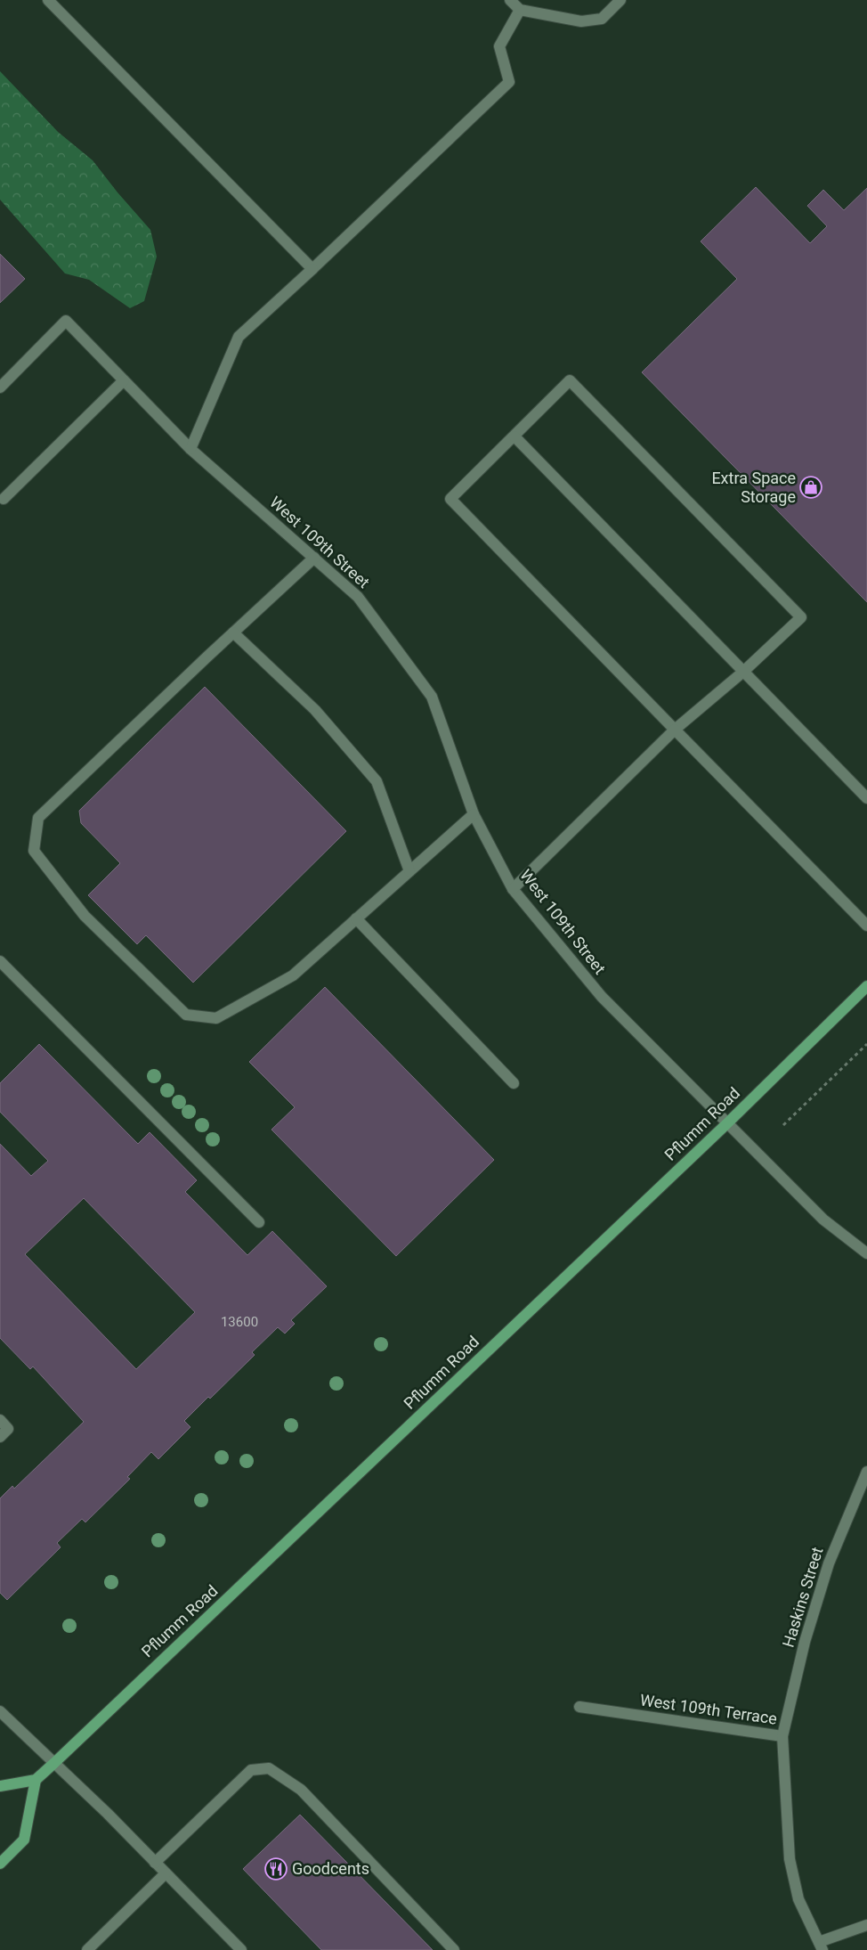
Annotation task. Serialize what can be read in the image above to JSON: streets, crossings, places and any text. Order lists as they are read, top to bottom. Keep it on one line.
{"streets":{"main road":["Pflumm Road"],"street":["West 109th Street","Haskins Street","West 109th Terrace"]},"crossings":[["West 109th Street","Pflumm Road"],["Haskins Street","West 109th Terrace"]],"places":{"shop":["Extra Space Storage"],"restaurant":["Goodcents"]},"house_numbers":["13600"]}
